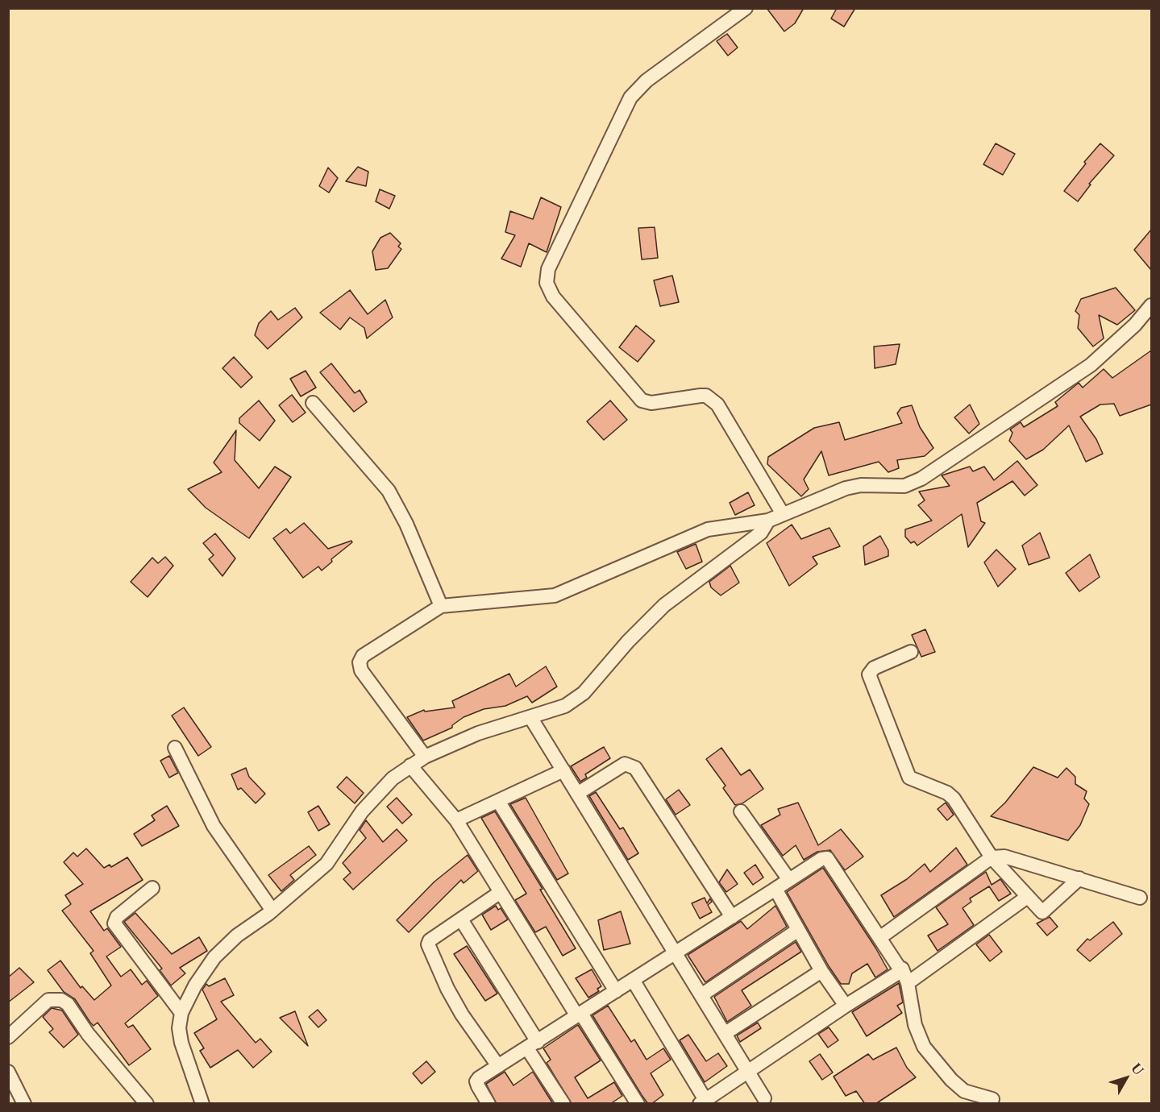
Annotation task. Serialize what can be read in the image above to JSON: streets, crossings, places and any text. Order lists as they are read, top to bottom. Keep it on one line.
{"north":"top right"}
